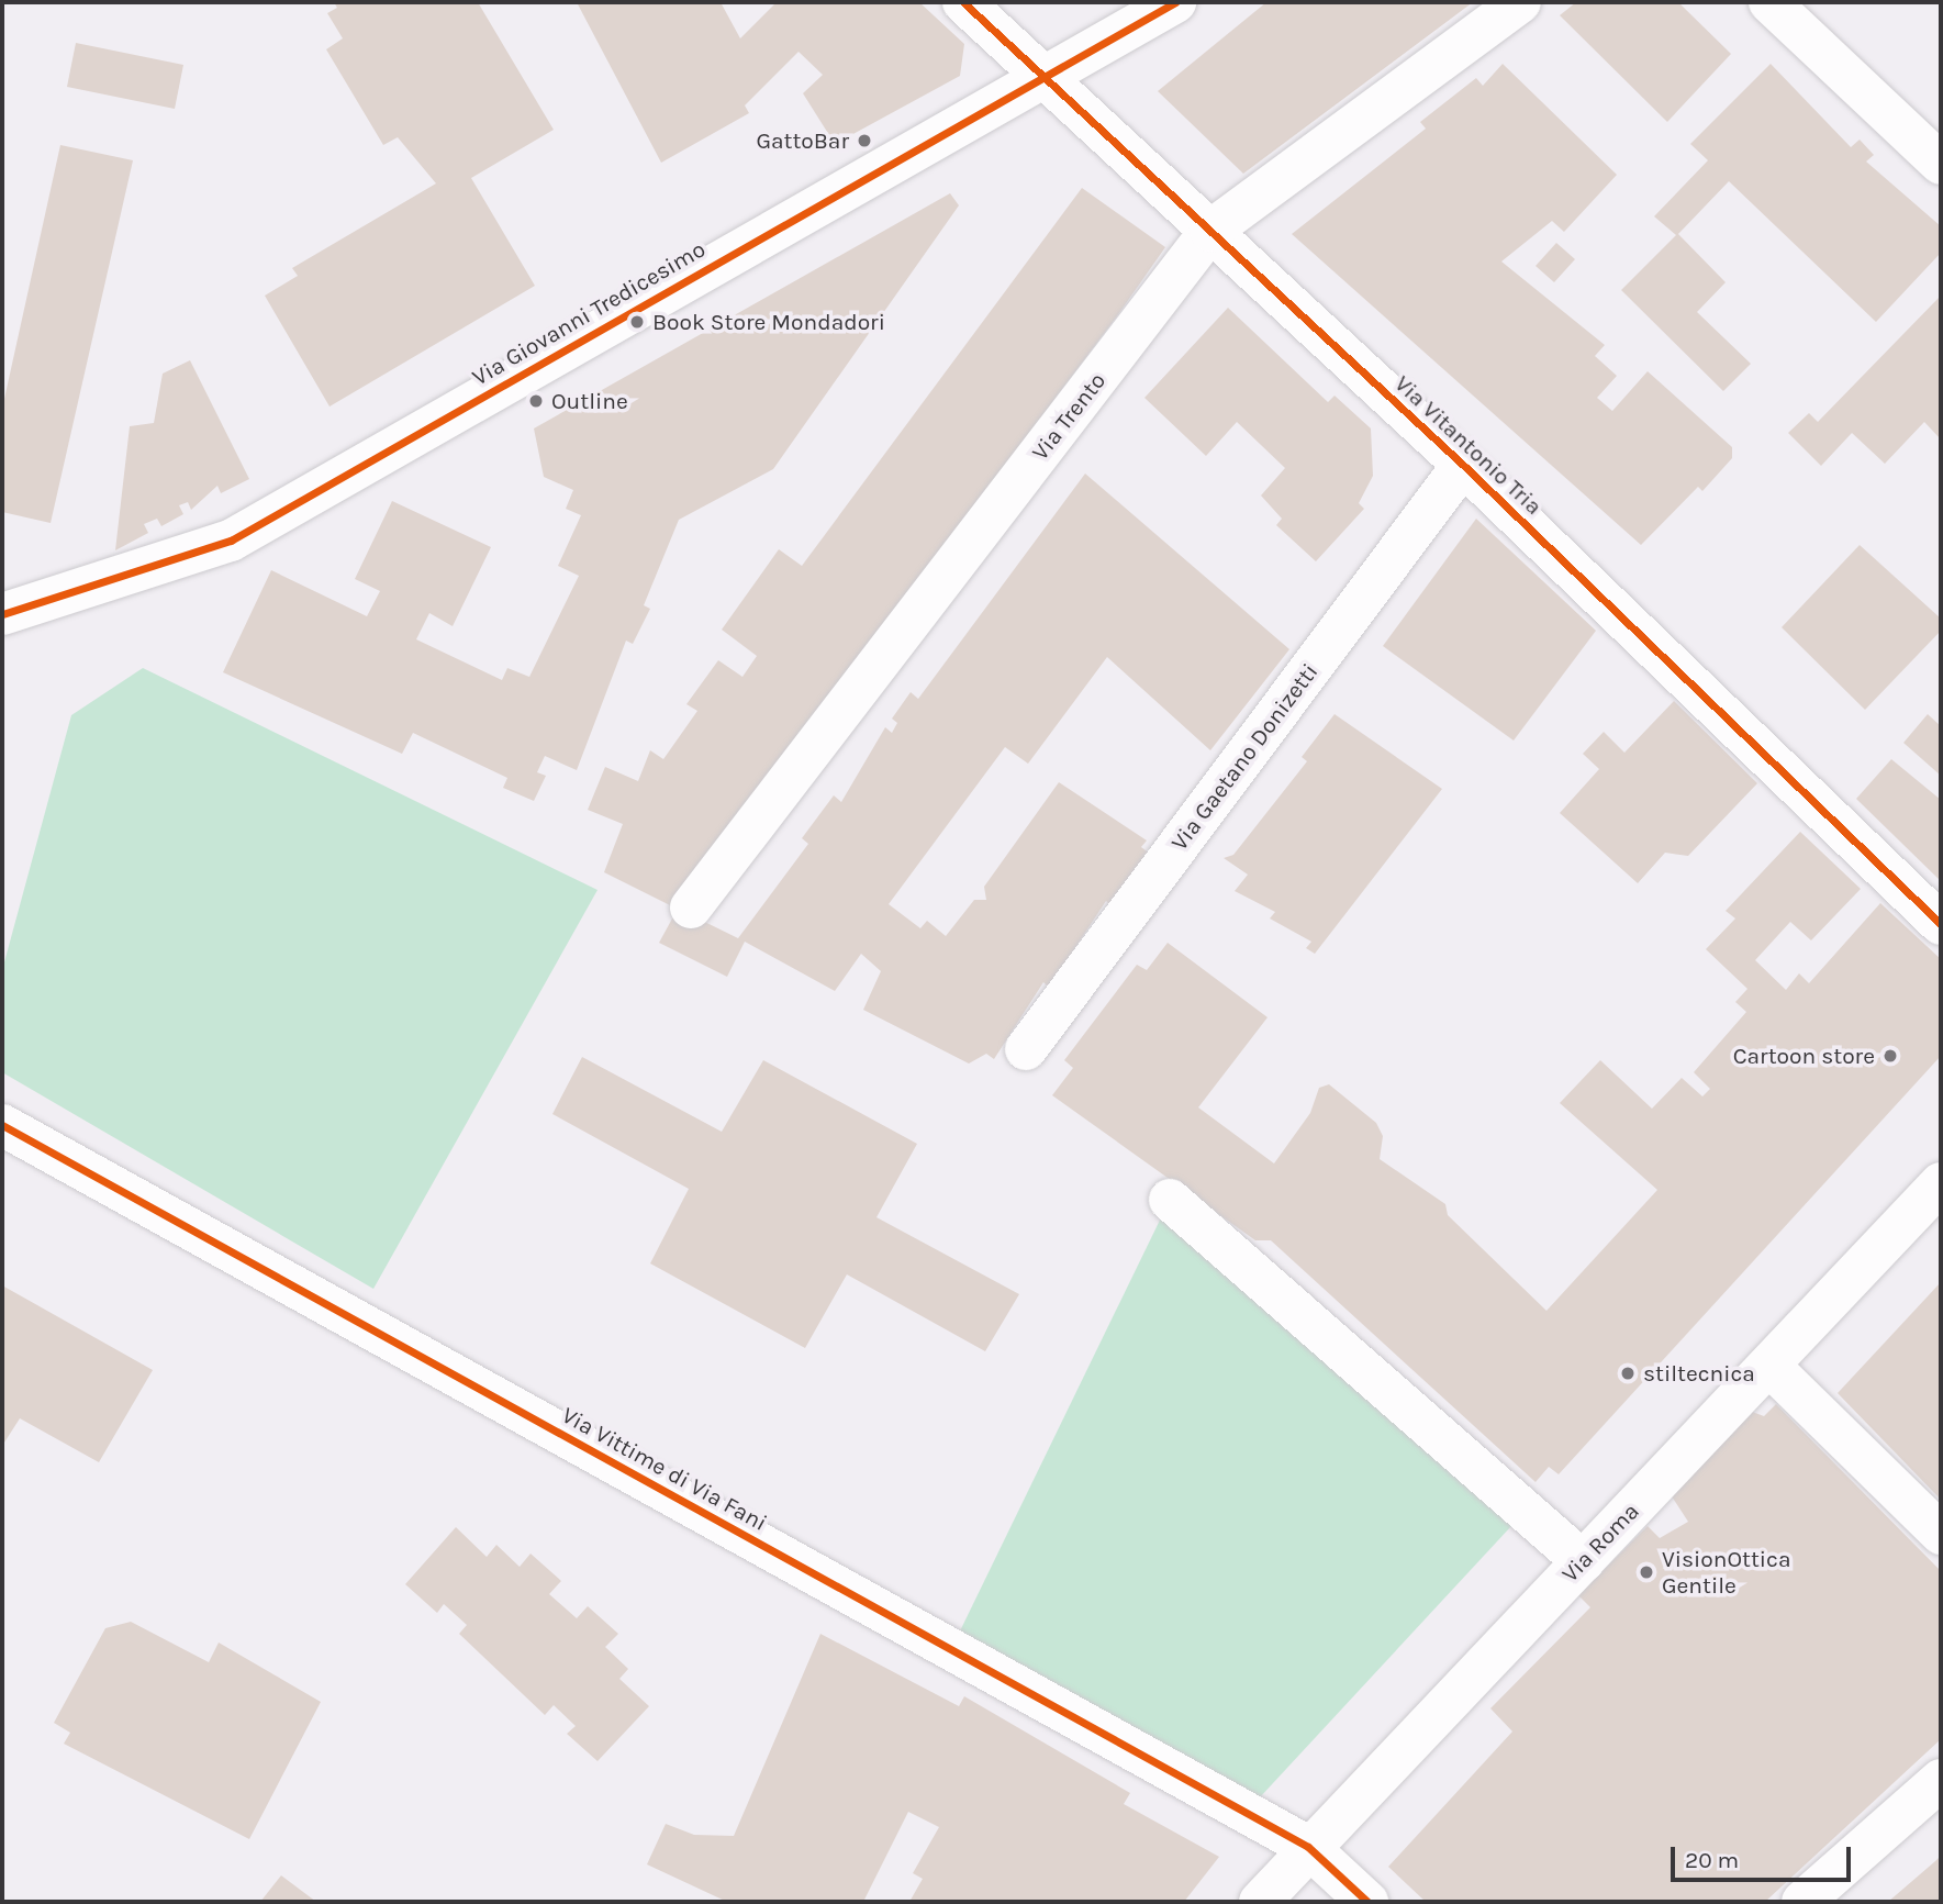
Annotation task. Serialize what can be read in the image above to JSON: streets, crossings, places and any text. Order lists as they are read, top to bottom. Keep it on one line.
{"streets":{"street":["Via Giovanni Tredicesimo","Via Trento","Via Vitantonio Tria","Via Gaetano Donizetti","Via Vittime di Via Fani","Via Roma"]},"crossings":[["Via Giovanni Tredicesimo","Via Vitantonio Tria"],["Via Trento","Via Vitantonio Tria"],["Via Vitantonio Tria","Via Gaetano Donizetti"],["Via Vittime di Via Fani","Via Roma"]],"places":["GattoBar","Book Store Mondadori","Outline","Cartoon store","stiltecnica","VisionOttica Gentile"],"scale_bar":"20 m"}
